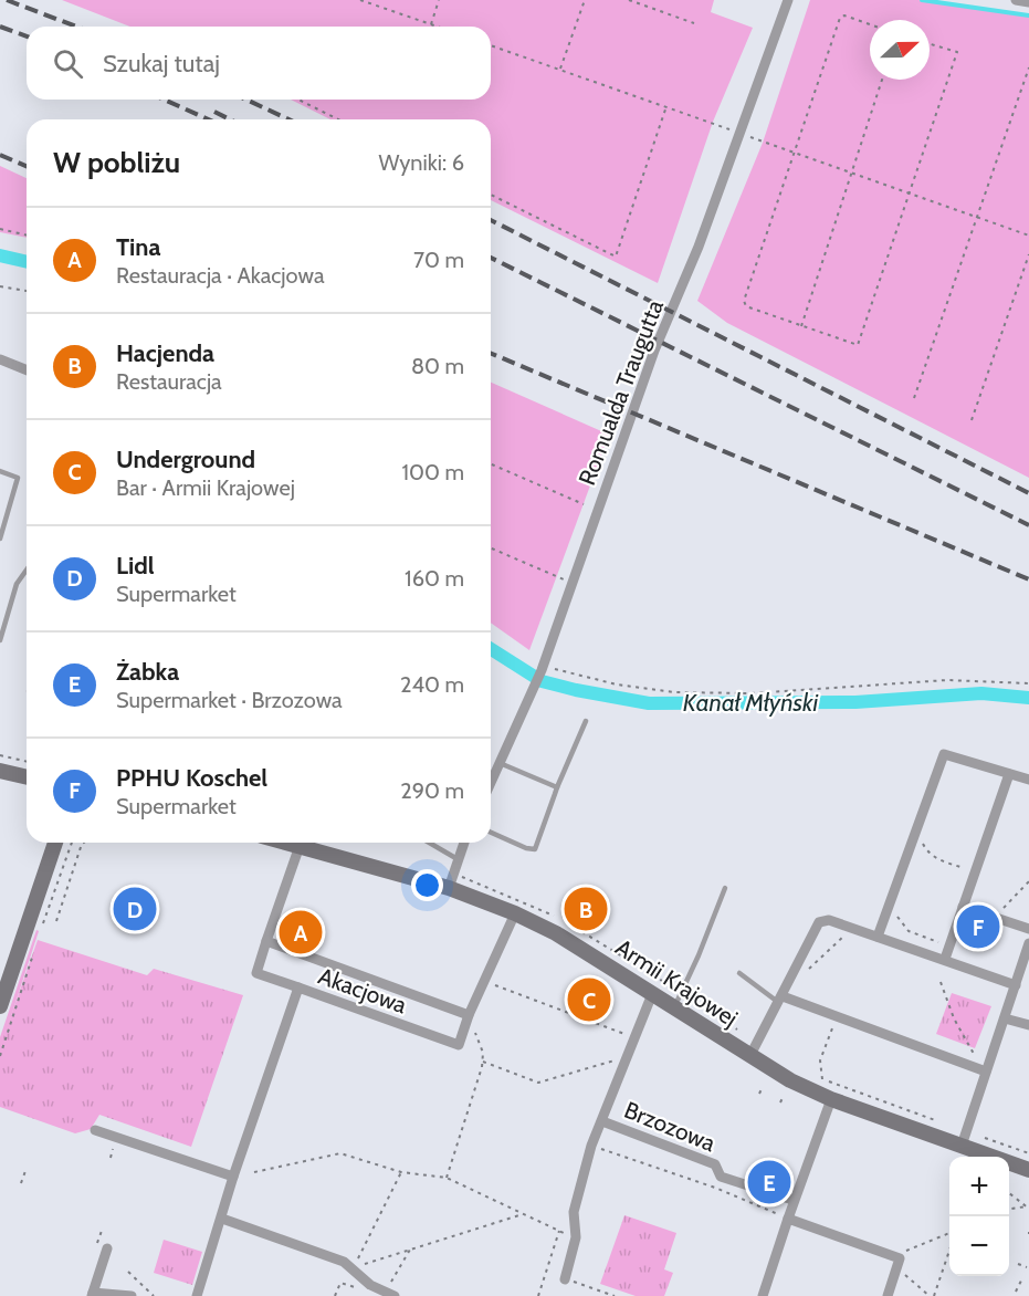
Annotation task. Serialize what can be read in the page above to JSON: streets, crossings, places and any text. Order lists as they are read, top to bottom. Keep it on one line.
{"streets":{"street":["Romualda Traugutta","Armii Krajowej","Akacjowa","Brzozowa"]},"crossings":[["Armii Krajowej","Akacjowa"],["Armii Krajowej","Brzozowa"]],"water":["Kanał Młyński"],"north":"right","page":{"search":"Szukaj tutaj","heading":["W pobliżu","Wyniki: 6"],"list":[{"mark":"A","name":"Tina","note":"Restauracja · Akacjowa","value":"70 m"},{"mark":"B","name":"Hacjenda","note":"Restauracja","value":"80 m"},{"mark":"C","name":"Underground","note":"Bar · Armii Krajowej","value":"100 m"},{"mark":"D","name":"Lidl","note":"Supermarket","value":"160 m"},{"mark":"E","name":"Żabka","note":"Supermarket · Brzozowa","value":"240 m"},{"mark":"F","name":"PPHU Koschel","note":"Supermarket","value":"290 m"}],"pins":["B","D","F","A","C","E"],"map_buttons":["+","−"]}}
